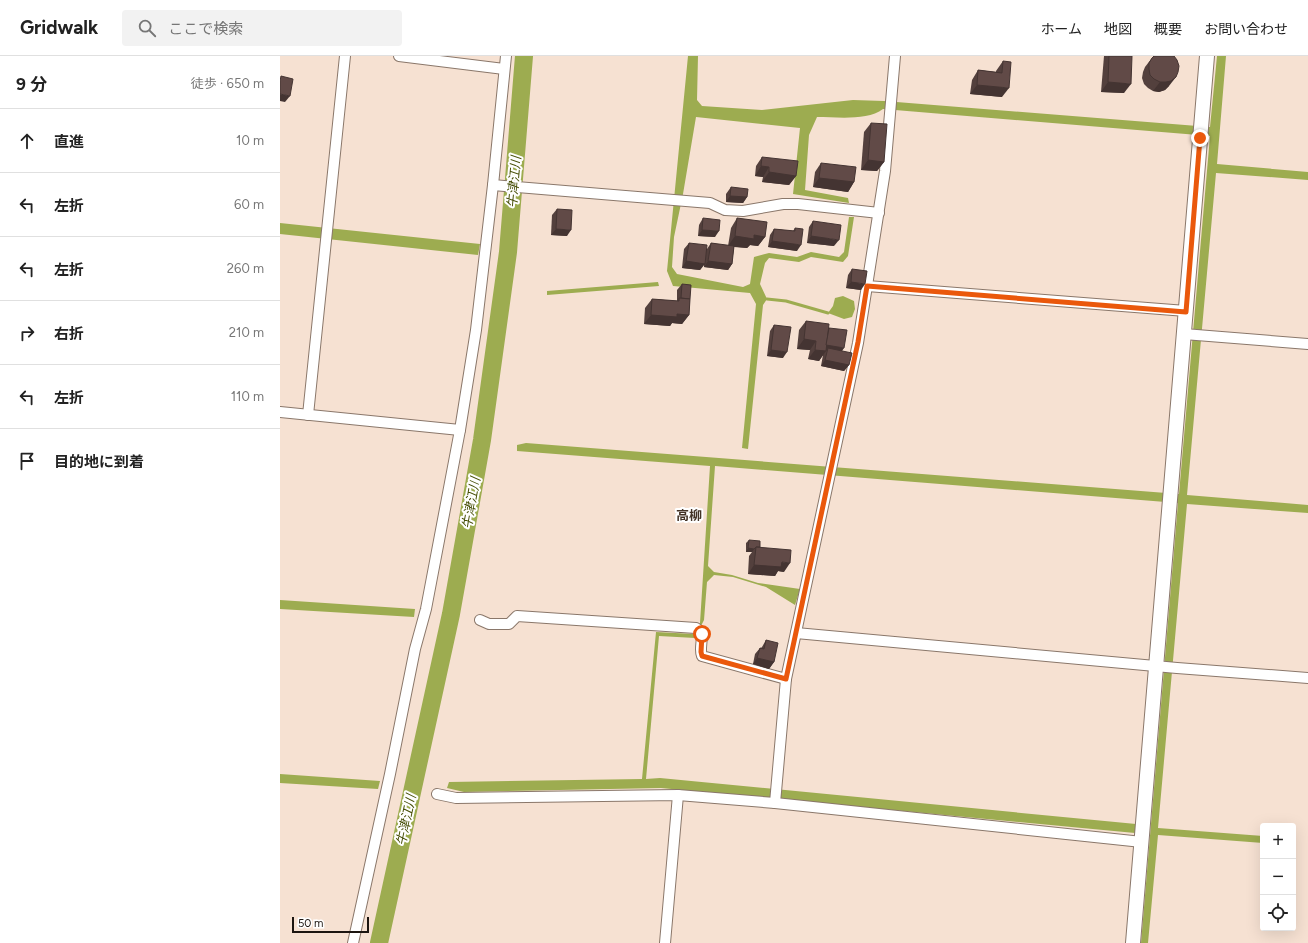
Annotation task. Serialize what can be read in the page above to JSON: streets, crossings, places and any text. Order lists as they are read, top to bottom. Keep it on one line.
{"districts":["高柳"],"water":["牛津江川"],"scale_bar":"50 m","page":{"header":"Gridwalk","search":"ここで検索","nav":["ホーム","地図","概要","お問い合わせ"],"heading":["9 分","徒歩 · 650 m"],"list":[["直進","10 m"],["左折","60 m"],["左折","260 m"],["右折","210 m"],["左折","110 m"],"目的地に到着"],"map_buttons":["+","−"],"scale":"50 m"}}
